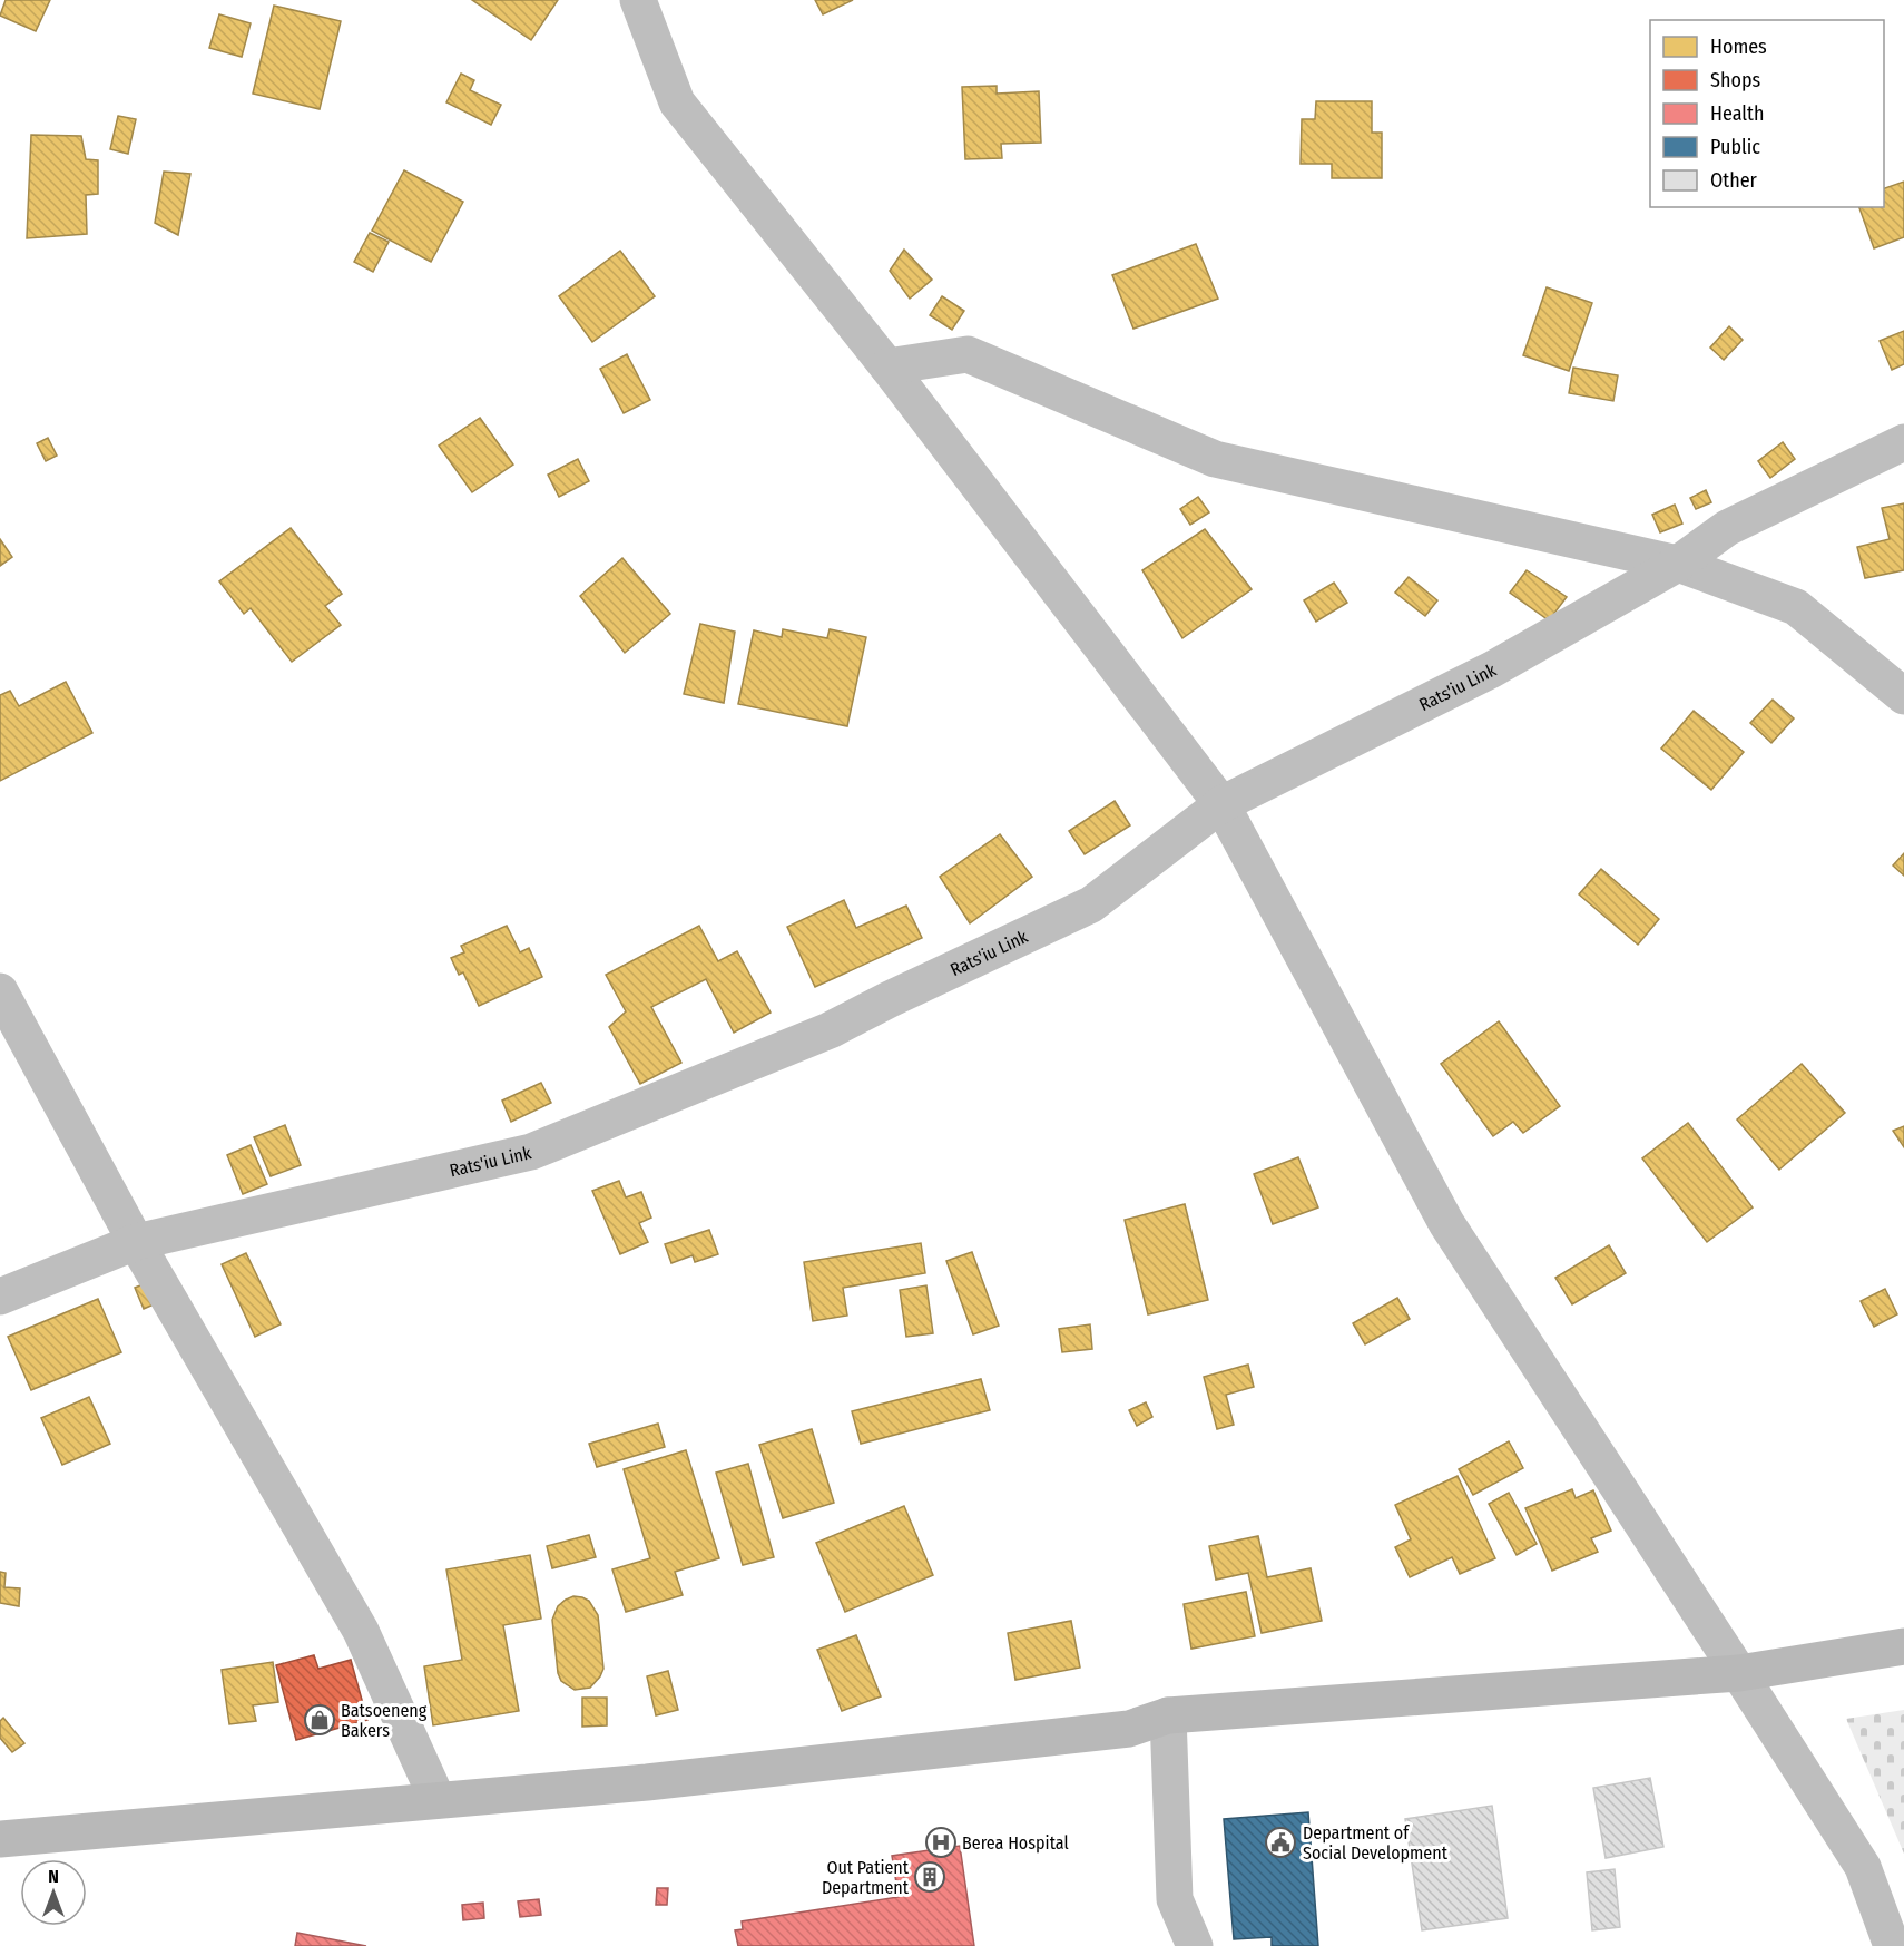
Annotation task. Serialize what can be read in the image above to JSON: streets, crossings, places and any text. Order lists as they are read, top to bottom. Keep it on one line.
{"streets":{"street":["Rats'iu Link"]},"places":{"shop":["Batsoeneng Bakers"],"hospital":["Berea Hospital"],"public building":["Department of Social Development"],"building":["Out Patient Department"]},"legend":["Homes","Shops","Health","Public","Other"],"north":"top"}
